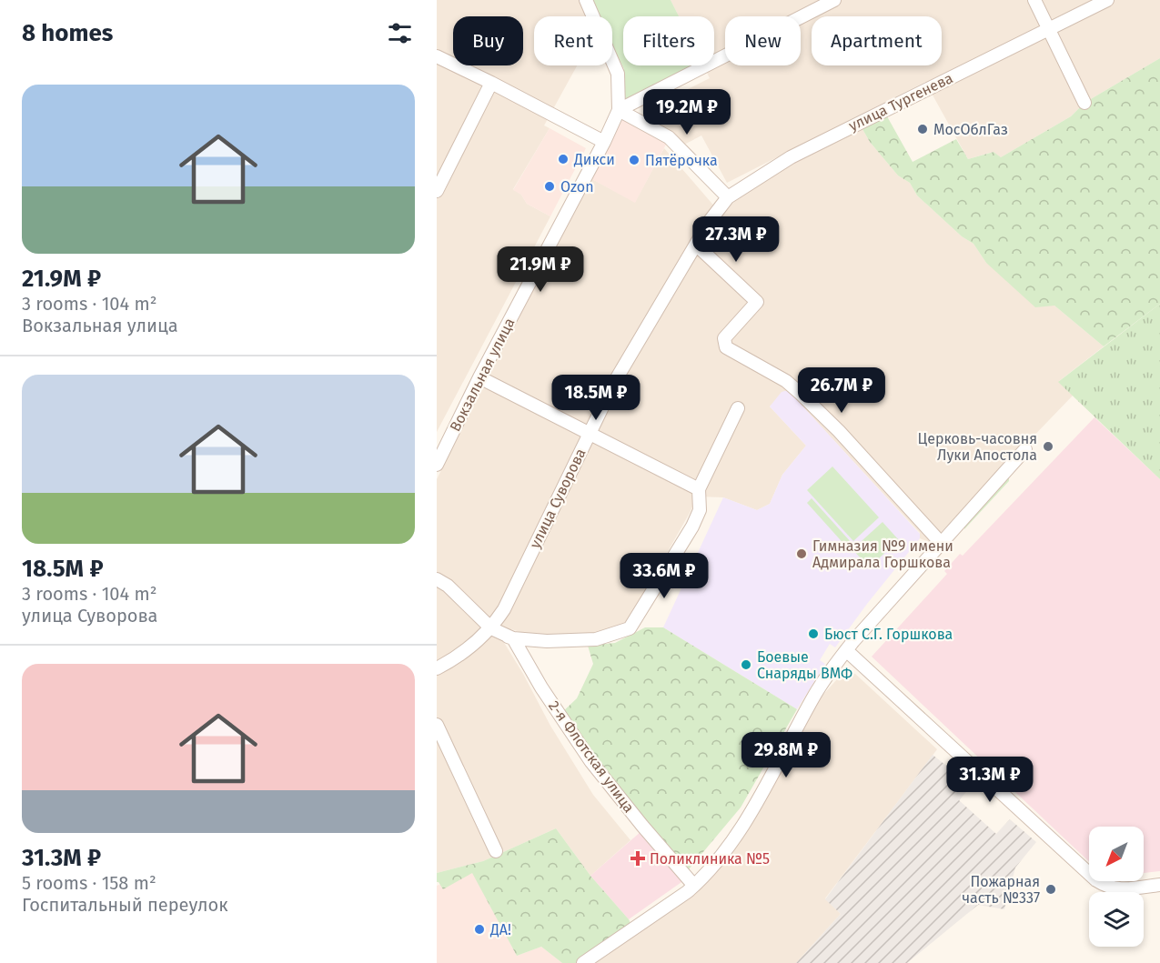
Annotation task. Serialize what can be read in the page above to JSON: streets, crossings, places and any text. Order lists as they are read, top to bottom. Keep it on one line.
{"streets":{"street":["улица Тургенева","Вокзальная улица","улица Суворова","2-я Флотская улица"]},"crossings":[["улица Тургенева","улица Суворова"]],"places":{"other":["МосОблГаз","Дикси","Пятёрочка","Ozon","Церковь-часовня Луки Апостола","Гимназия №9 имени Адмирала Горшкова","Бюст С.Г. Горшкова","Боевые Снаряды ВМФ","Пожарная часть №337","ДА!"],"health":["Поликлиника №5"]},"north":"bottom left","page":{"heading":"8 homes","chip":["Buy","Rent","Filters","New","Apartment"],"list":[{"name":"21.9M ₽","note":"3 rooms · 104 m² · Вокзальная улица"},{"name":"18.5M ₽","note":"3 rooms · 104 m² · улица Суворова"},{"name":"31.3M ₽","note":"5 rooms · 158 m² · Госпитальный переулок"}],"price":["19.2M ₽","27.3M ₽","21.9M ₽","26.7M ₽","18.5M ₽","33.6M ₽","29.8M ₽","31.3M ₽"]}}
